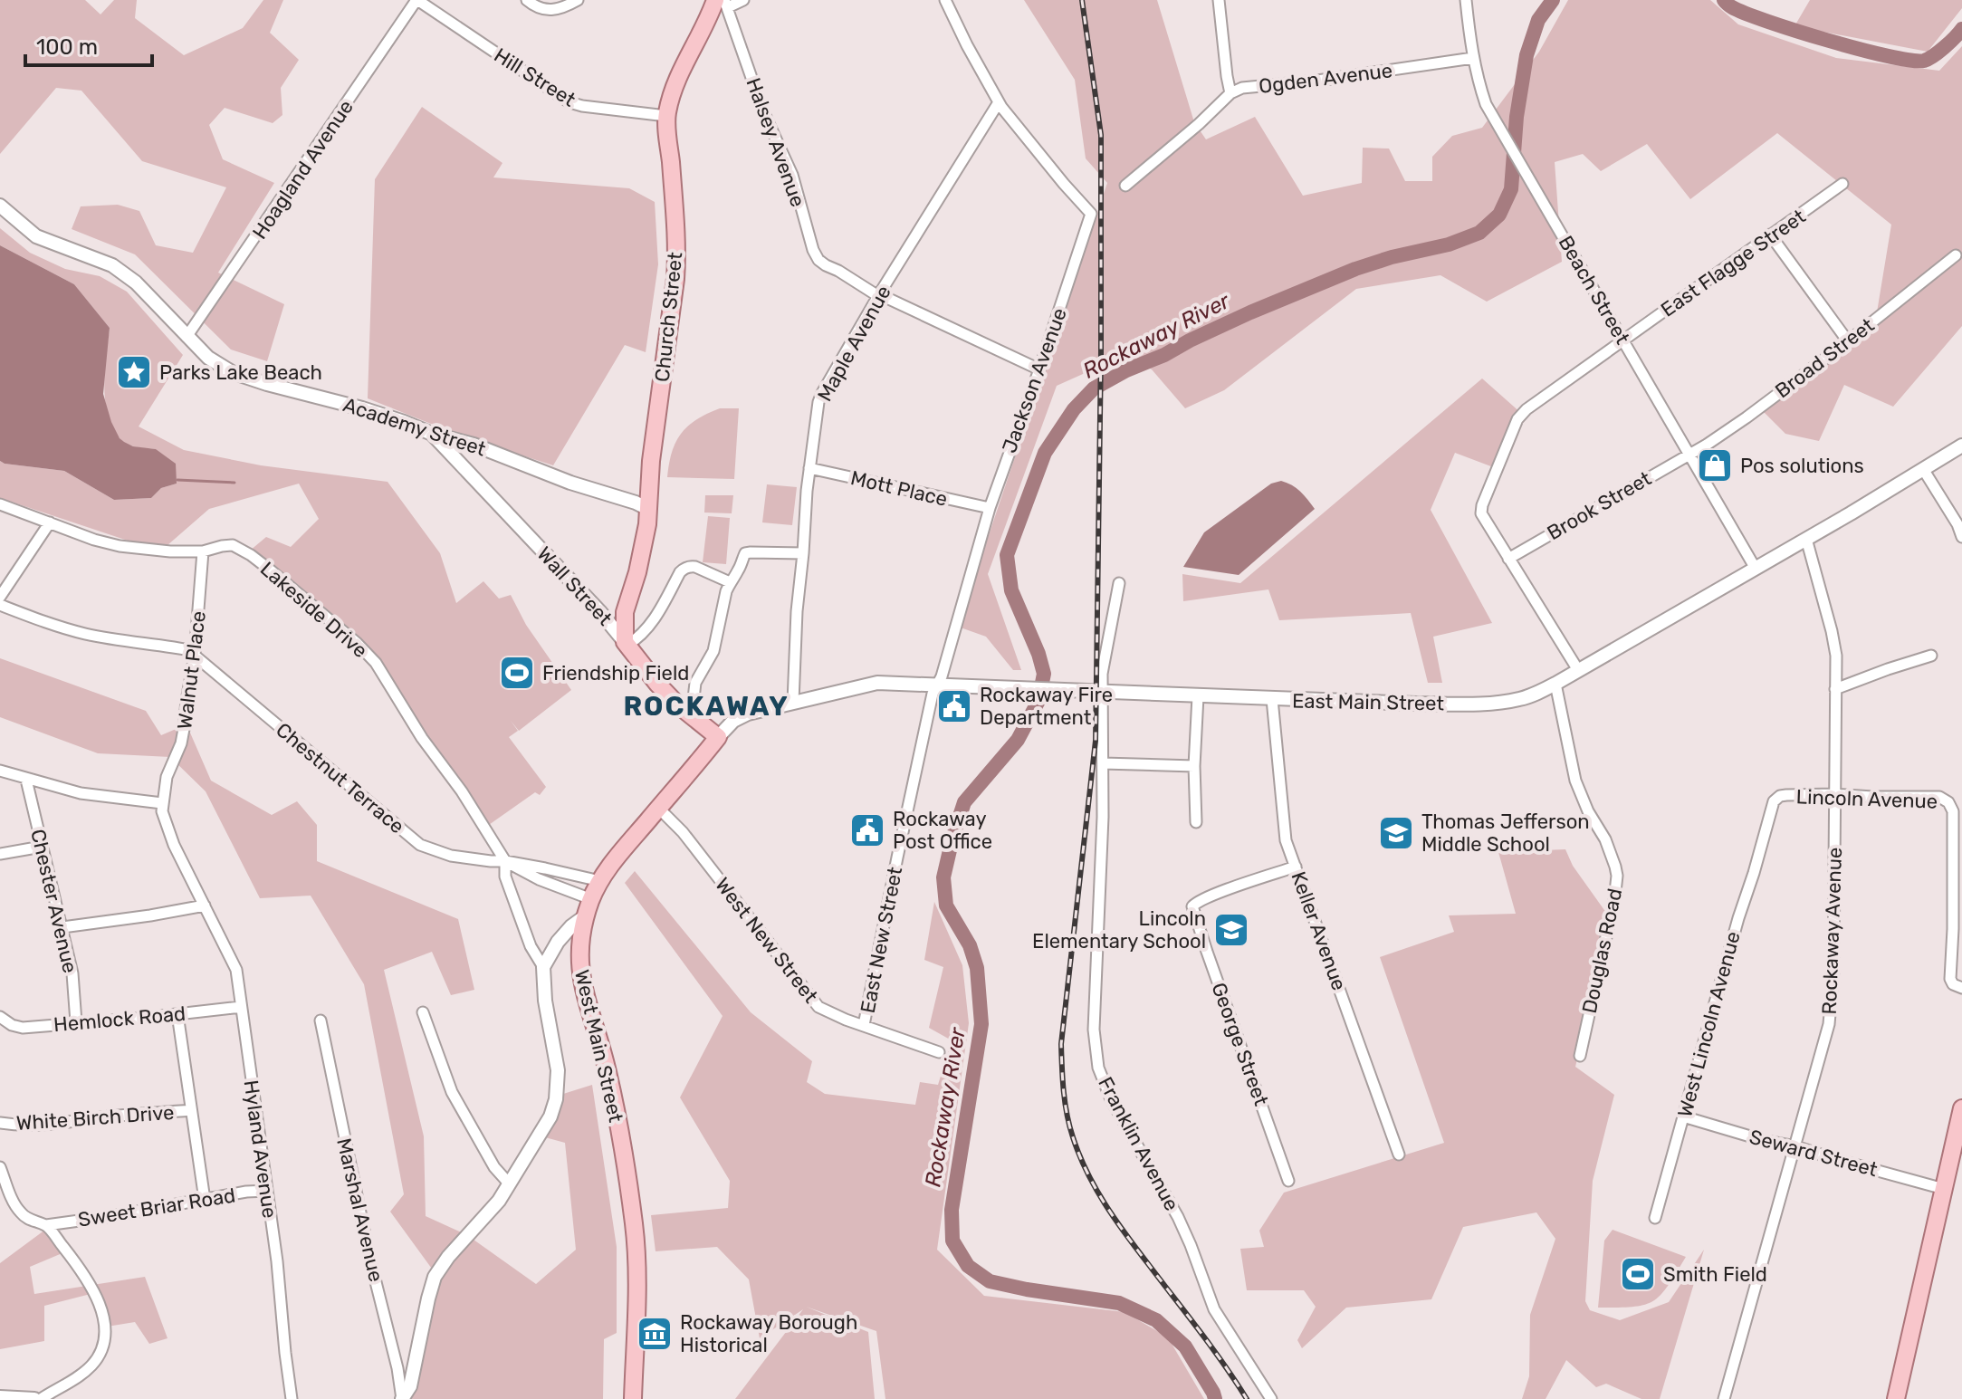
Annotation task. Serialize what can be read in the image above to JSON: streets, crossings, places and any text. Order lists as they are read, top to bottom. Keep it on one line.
{"streets":{"main road":["Church Street","Wall Street","West Main Street"],"street":["Hill Street","Ogden Avenue","Halsey Avenue","Hoagland Avenue","East Flagge Street","Beach Street","Maple Avenue","Broad Street","Jackson Avenue","Academy Street","Mott Place","Brook Street","Lakeside Drive","Walnut Place","East Main Street","Chestnut Terrace","Lincoln Avenue","Chester Avenue","Keller Avenue","Rockaway Avenue","West New Street","East New Street","Douglas Road","Hemlock Road","West Lincoln Avenue","George Street","White Birch Drive","Franklin Avenue","Hyland Avenue","Seward Street","Sweet Briar Road","Marshal Avenue"]},"crossings":[["Hill Street","Hoagland Avenue"],["Hill Street","Church Street"],["Ogden Avenue","Beach Street"],["Halsey Avenue","Church Street"],["Halsey Avenue","Maple Avenue"],["Halsey Avenue","Jackson Avenue"],["Hoagland Avenue","Academy Street"],["East Flagge Street","Beach Street"],["East Flagge Street","Brook Street"],["Beach Street","Broad Street"],["Beach Street","Brook Street"],["Beach Street","East Main Street"],["Church Street","Academy Street"],["Church Street","Wall Street"],["Maple Avenue","Jackson Avenue"],["Maple Avenue","Mott Place"],["Maple Avenue","East Main Street"],["Broad Street","Brook Street"],["Jackson Avenue","Mott Place"],["Jackson Avenue","East Main Street"],["Jackson Avenue","East New Street"],["Academy Street","Wall Street"],["Wall Street","East Main Street"],["Wall Street","West Main Street"],["Lakeside Drive","Walnut Place"],["Lakeside Drive","Chestnut Terrace"],["Walnut Place","Chestnut Terrace"],["Walnut Place","Hyland Avenue"],["East Main Street","Keller Avenue"],["East Main Street","Rockaway Avenue"],["East Main Street","East New Street"],["East Main Street","Douglas Road"],["East Main Street","West Main Street"],["East Main Street","Franklin Avenue"],["Chestnut Terrace","West Main Street"],["Lincoln Avenue","Rockaway Avenue"],["Lincoln Avenue","West Lincoln Avenue"],["Chester Avenue","Hemlock Road"],["Keller Avenue","George Street"],["Rockaway Avenue","Seward Street"],["West New Street","East New Street"],["West New Street","West Main Street"],["Hemlock Road","Hyland Avenue"],["West Lincoln Avenue","Seward Street"],["Hyland Avenue","Sweet Briar Road"]],"districts":["ROCKAWAY"],"water":["Rockaway River"],"places":{"place":["Parks Lake Beach"],"shop":["Pos solutions"],"sports":["Friendship Field","Smith Field"],"public building":["Rockaway Fire Department","Rockaway Post Office"],"school or university":["Thomas Jefferson Middle School","Lincoln Elementary School"],"museum":["Rockaway Borough Historical"]},"scale_bar":"100 m"}
